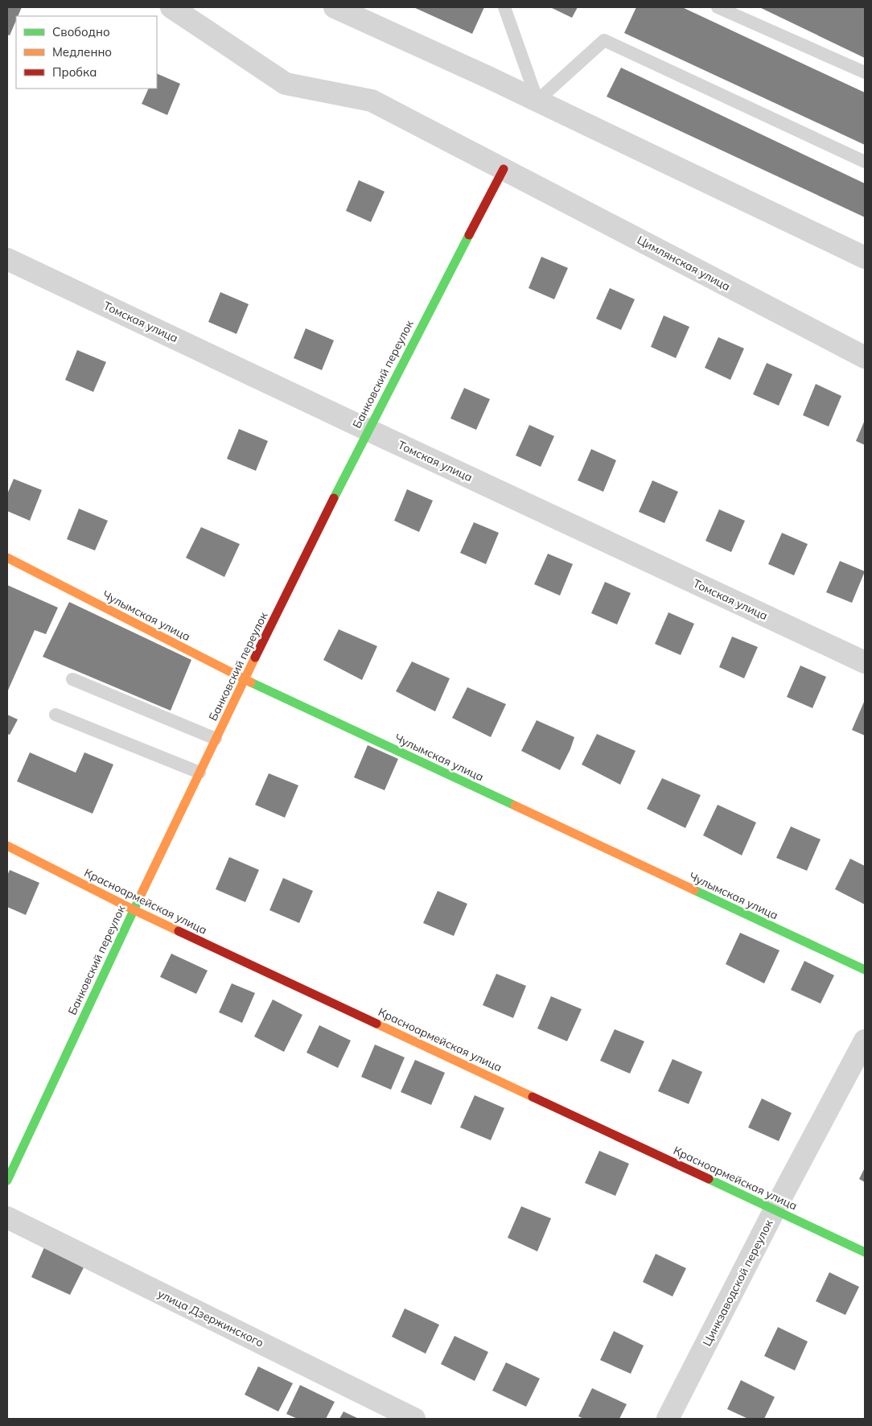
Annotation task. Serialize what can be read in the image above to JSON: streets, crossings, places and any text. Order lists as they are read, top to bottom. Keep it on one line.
{"streets":{"street":["Цимлянская улица","Томская улица","Банковский переулок","Чулымская улица","Красноармейская улица","Цинкзаводской переулок","улица Дзержинского"]},"crossings":[["Цимлянская улица","Банковский переулок"],["Томская улица","Банковский переулок"],["Банковский переулок","Чулымская улица"],["Банковский переулок","Красноармейская улица"],["Красноармейская улица","Цинкзаводской переулок"]],"legend":["Свободно","Медленно","Пробка"]}
